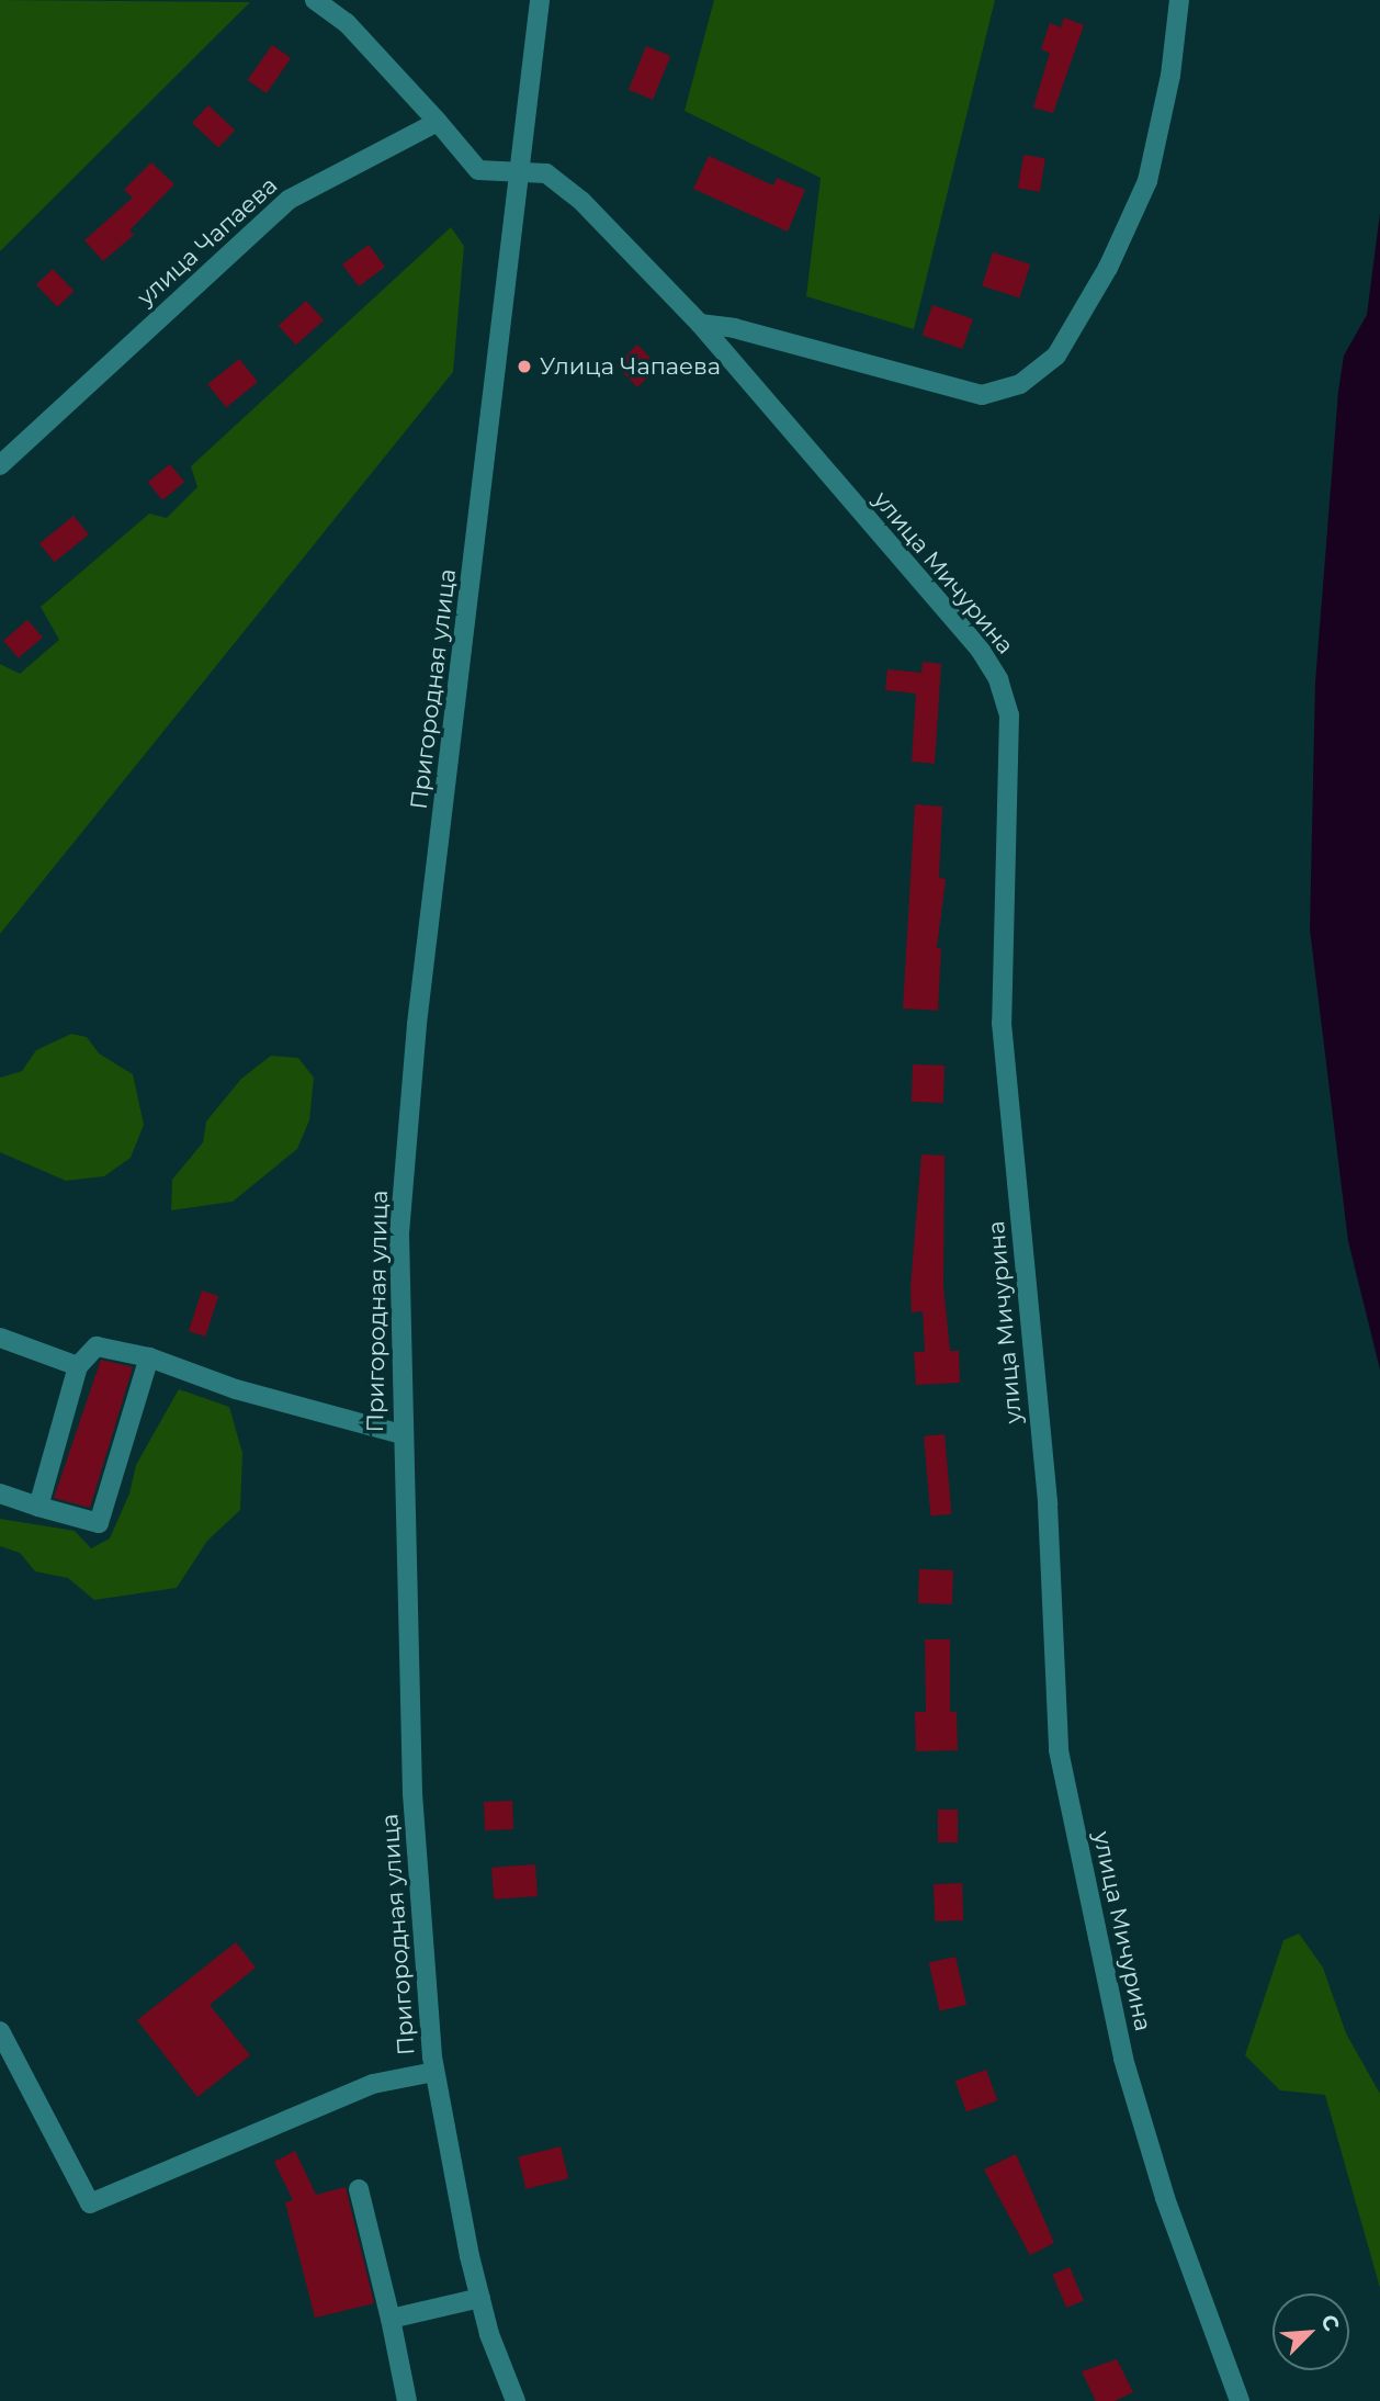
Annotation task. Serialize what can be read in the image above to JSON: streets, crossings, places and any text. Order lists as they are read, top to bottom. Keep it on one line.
{"streets":{"street":["улица Чапаева","улица Мичурина","Пригородная улица"]},"crossings":[["улица Мичурина","Пригородная улица"]],"places":["Улица Чапаева"],"north":"top right"}
